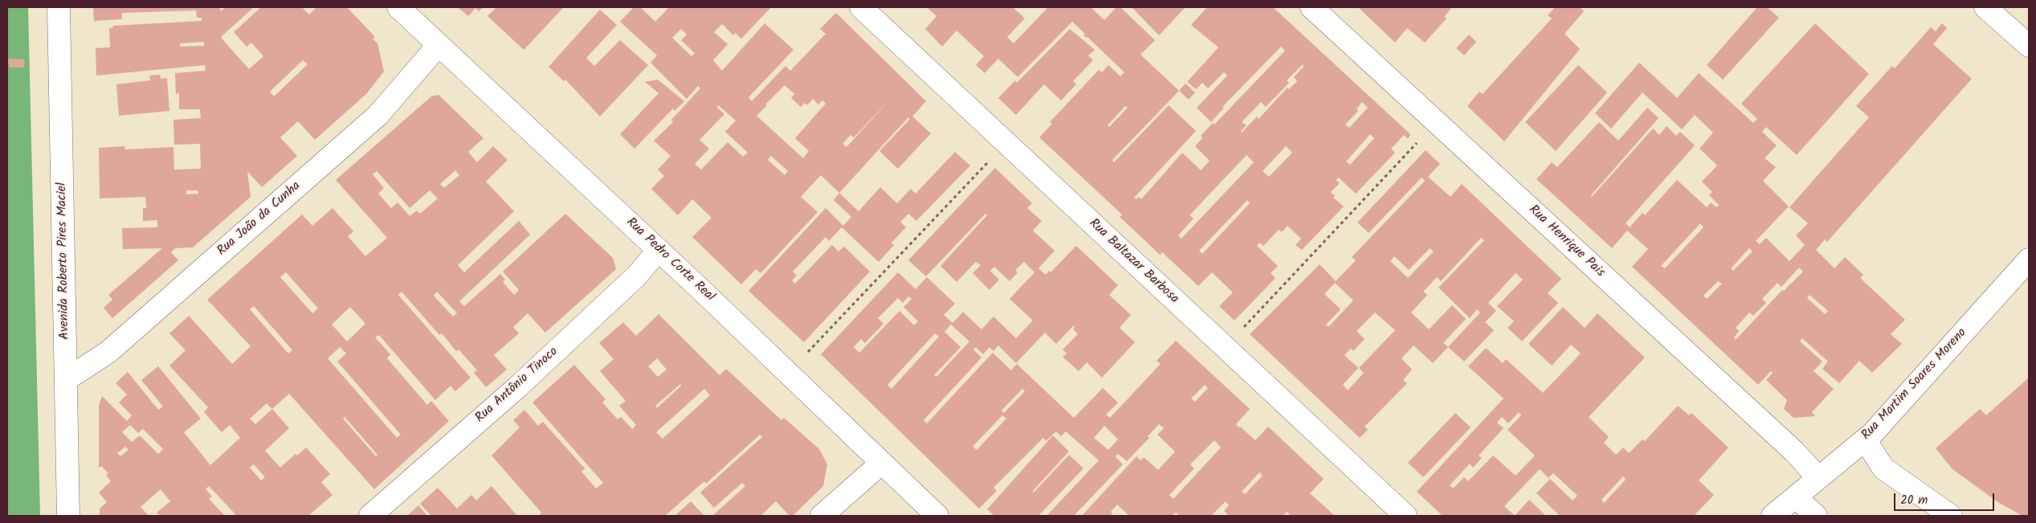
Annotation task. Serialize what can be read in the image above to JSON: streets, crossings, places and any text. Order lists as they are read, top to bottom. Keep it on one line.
{"streets":{"main road":["Rua João da Cunha","Rua Henrique Pais","Rua Pedro Corte Real","Avenida Roberto Pires Maciel","Rua Baltazar Barbosa","Rua Martim Soares Moreno","Rua Antônio Tinoco"]},"crossings":[["Rua João da Cunha","Rua Pedro Corte Real"],["Rua João da Cunha","Avenida Roberto Pires Maciel"],["Rua Henrique Pais","Rua Martim Soares Moreno"],["Rua Pedro Corte Real","Rua Antônio Tinoco"]],"scale_bar":"20 m"}
